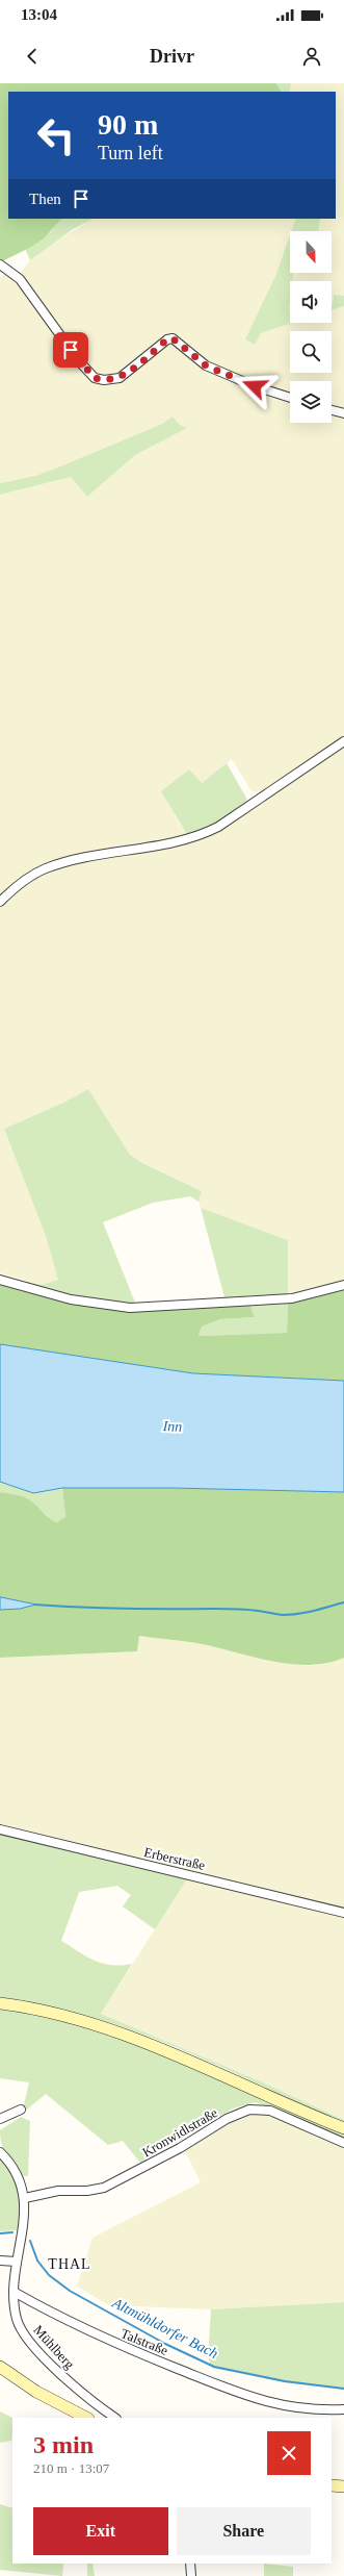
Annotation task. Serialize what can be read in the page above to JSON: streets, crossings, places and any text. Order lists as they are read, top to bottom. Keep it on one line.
{"streets":{"street":["Erberstraße","Kronwidlstraße","Talstraße","Mühlberg"]},"crossings":[["Kronwidlstraße","Mühlberg"],["Talstraße","Mühlberg"]],"districts":["THAL"],"water":["Inn","Altmühldorfer Bach"],"north":"bottom","page":{"status":"13:04","header":"Drivr","turn":["90 m","Turn left"],"then":"Then","heading":["3 min","210 m · 13:07"],"buttons":["Exit","Share"]}}
